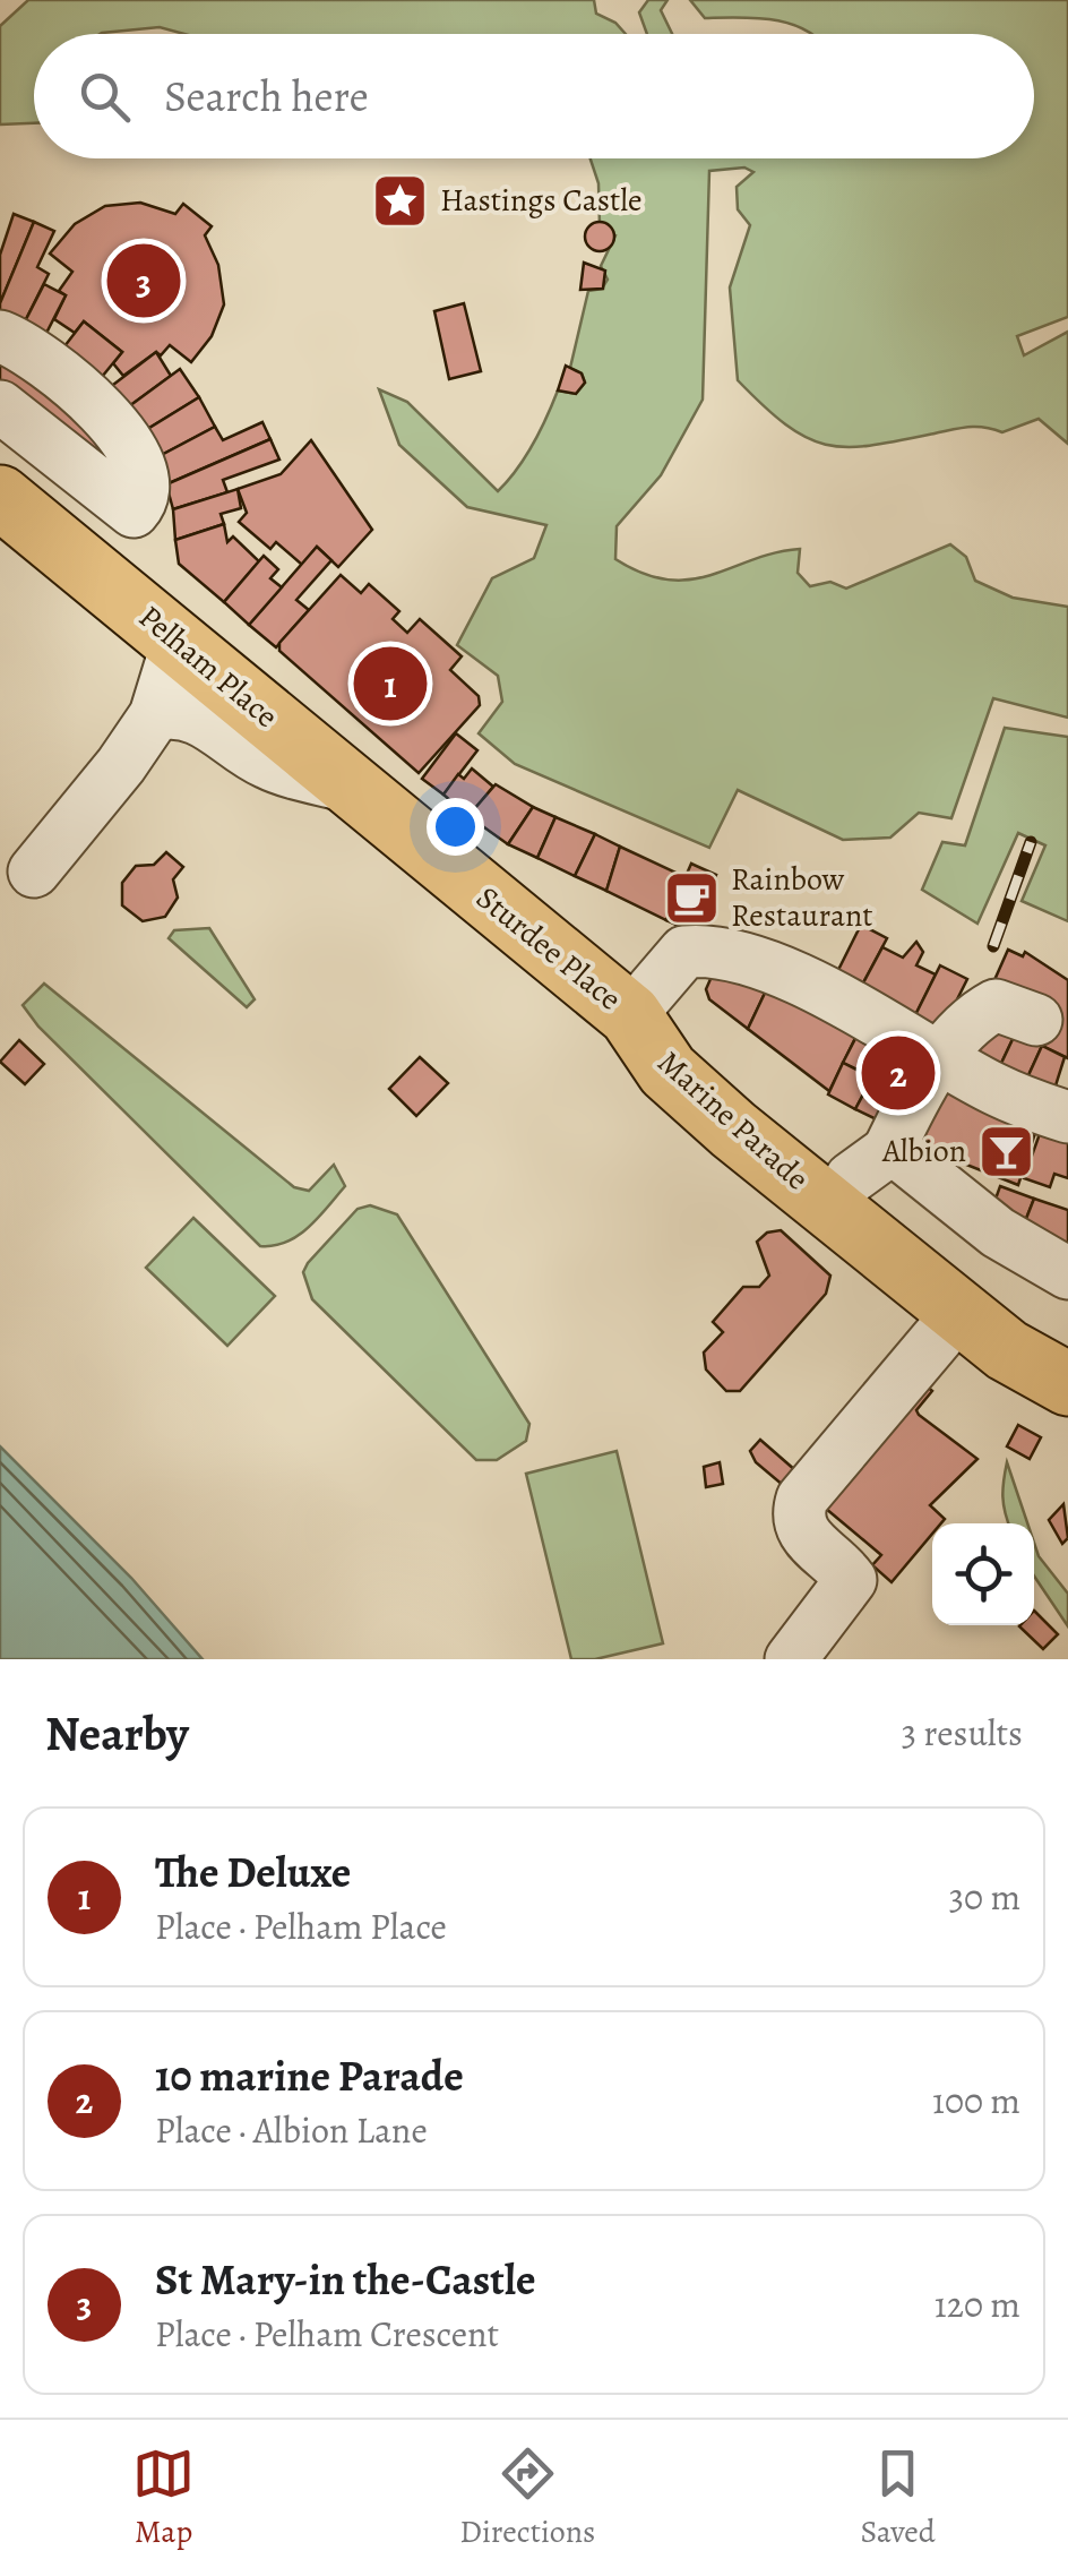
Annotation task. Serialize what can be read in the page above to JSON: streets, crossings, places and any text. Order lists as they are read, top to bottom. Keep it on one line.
{"streets":{"highway":["Pelham Place","Sturdee Place","Marine Parade"]},"crossings":[["Pelham Place","Sturdee Place"],["Sturdee Place","Marine Parade"]],"places":{"place":["Hastings Castle"],"cafe":["Rainbow Restaurant"],"bar":["Albion"]},"page":{"search":"Search here","pins":["3","1","2"],"heading":["Nearby","3 results"],"list":[{"mark":"1","name":"The Deluxe","note":"Place · Pelham Place","value":"30 m"},{"mark":"2","name":"10 marine Parade","note":"Place · Albion Lane","value":"100 m"},{"mark":"3","name":"St Mary-in the-Castle","note":"Place · Pelham Crescent","value":"120 m"}],"nav":["Map","Directions","Saved"]}}
